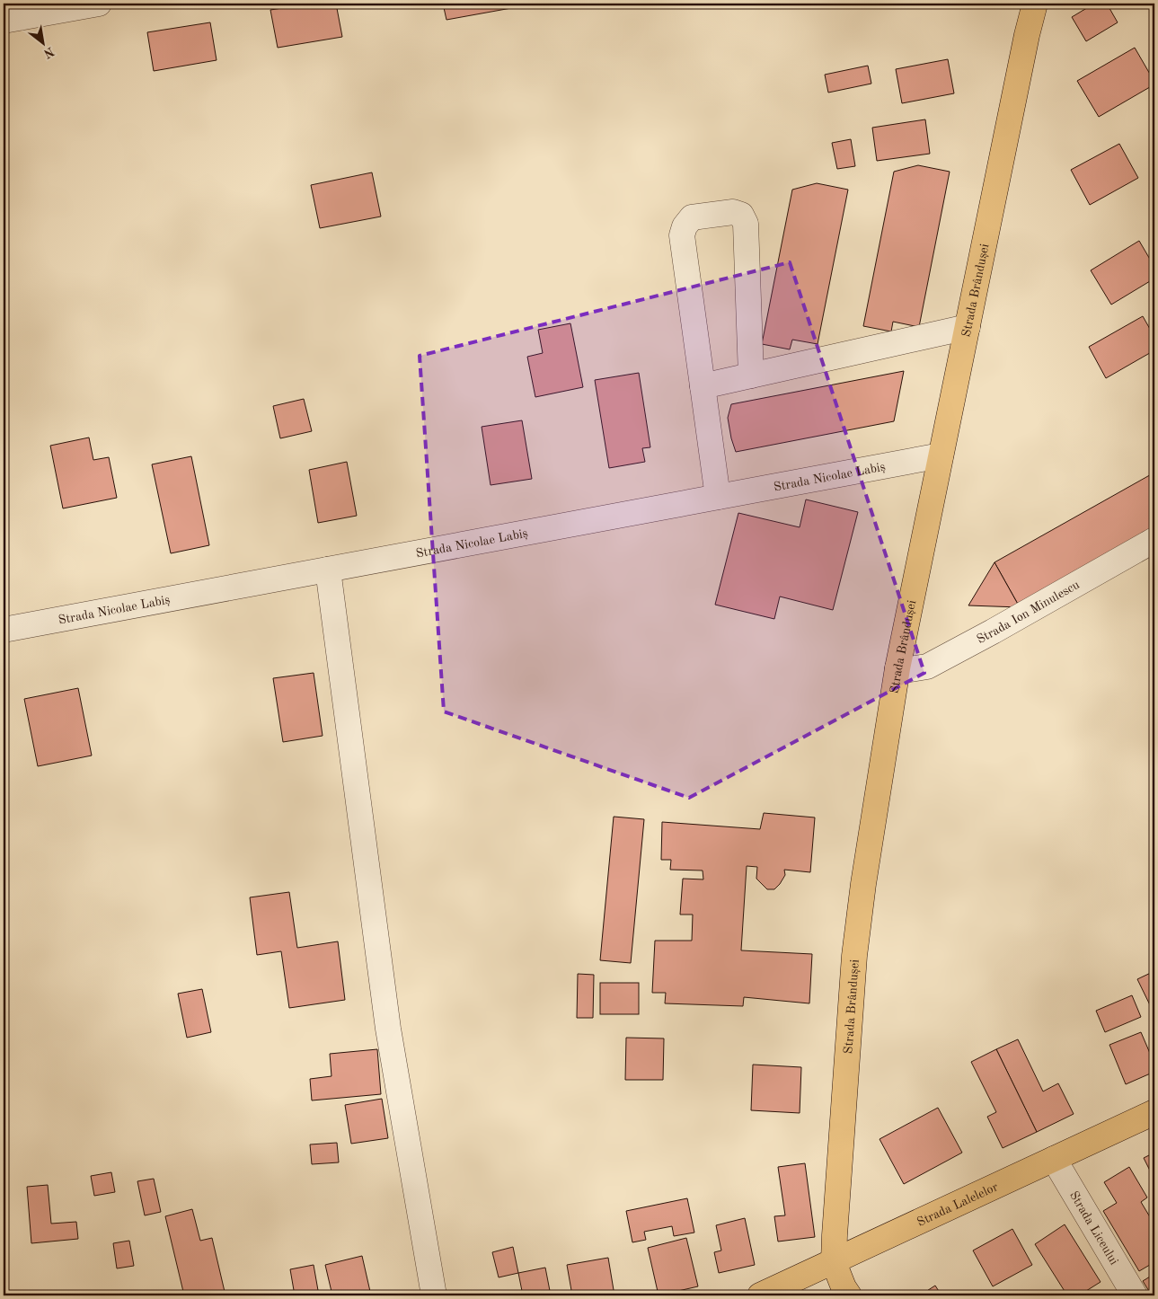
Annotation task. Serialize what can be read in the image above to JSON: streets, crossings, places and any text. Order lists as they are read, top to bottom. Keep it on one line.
{"streets":{"main road":["Strada Brândușei","Strada Lalelelor"],"street":["Strada Nicolae Labiș","Strada Ion Minulescu","Strada Liceului"]},"crossings":[["Strada Brândușei","Strada Nicolae Labiș"],["Strada Brândușei","Strada Ion Minulescu"],["Strada Brândușei","Strada Lalelelor"],["Strada Lalelelor","Strada Liceului"]],"north":"bottom right"}
